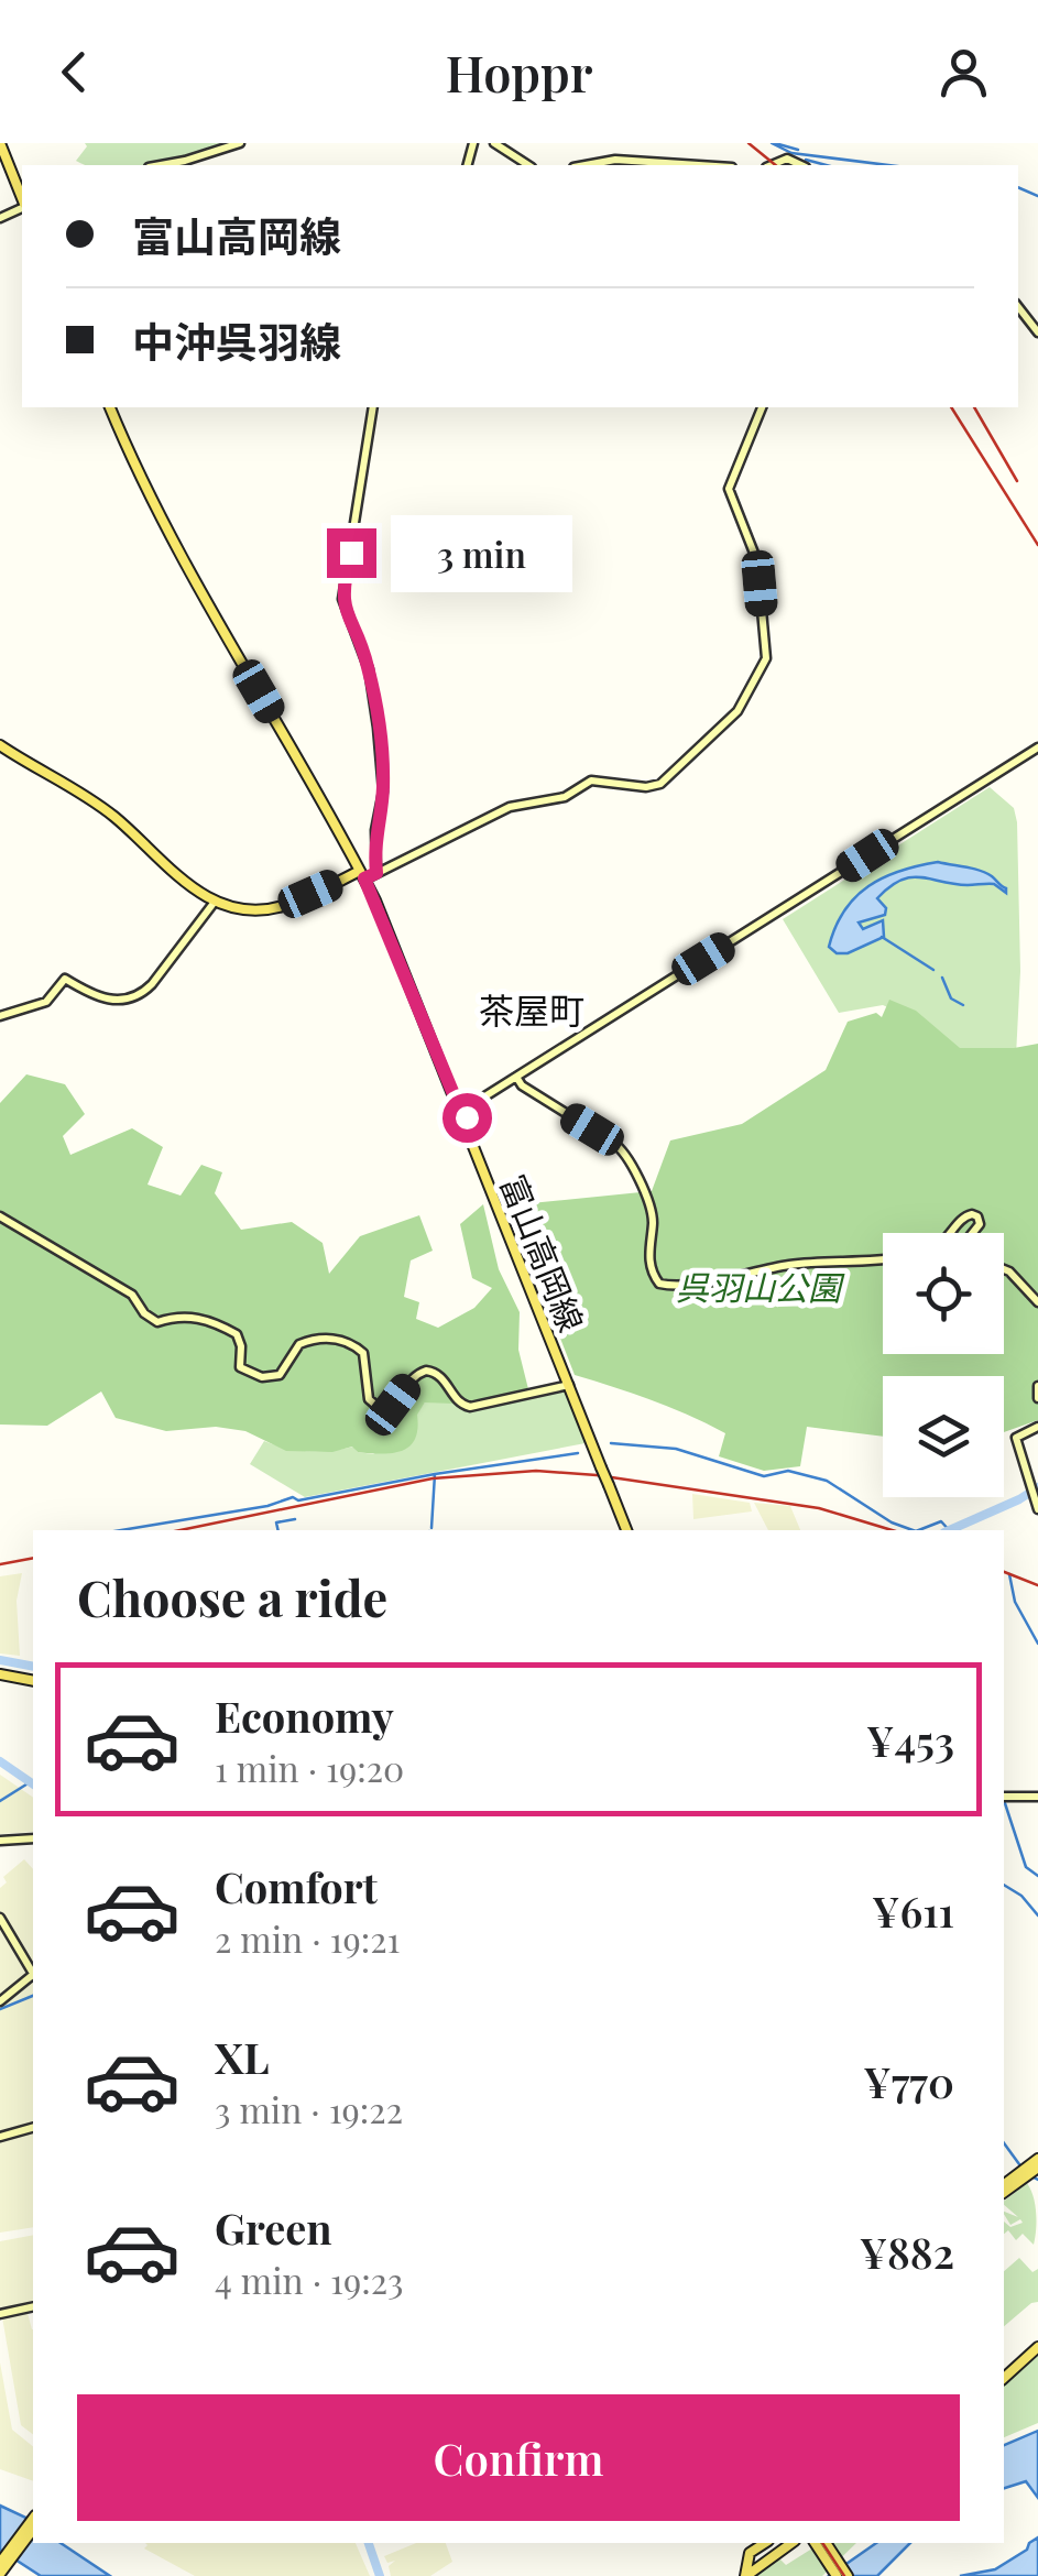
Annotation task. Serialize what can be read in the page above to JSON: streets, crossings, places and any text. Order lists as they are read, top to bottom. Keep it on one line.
{"streets":{"main road":["富山高岡線"]},"districts":["茶屋町"],"parks":["呉羽山公園"],"page":{"header":"Hoppr","banner":["富山高岡線","中沖呉羽線"],"bubble":"3 min","heading":"Choose a ride","list":[{"name":"Economy","note":"1 min · 19:20","value":"¥453"},{"name":"Comfort","note":"2 min · 19:21","value":"¥611"},{"name":"XL","note":"3 min · 19:22","value":"¥770"},{"name":"Green","note":"4 min · 19:23","value":"¥882"}],"buttons":"Confirm"}}
